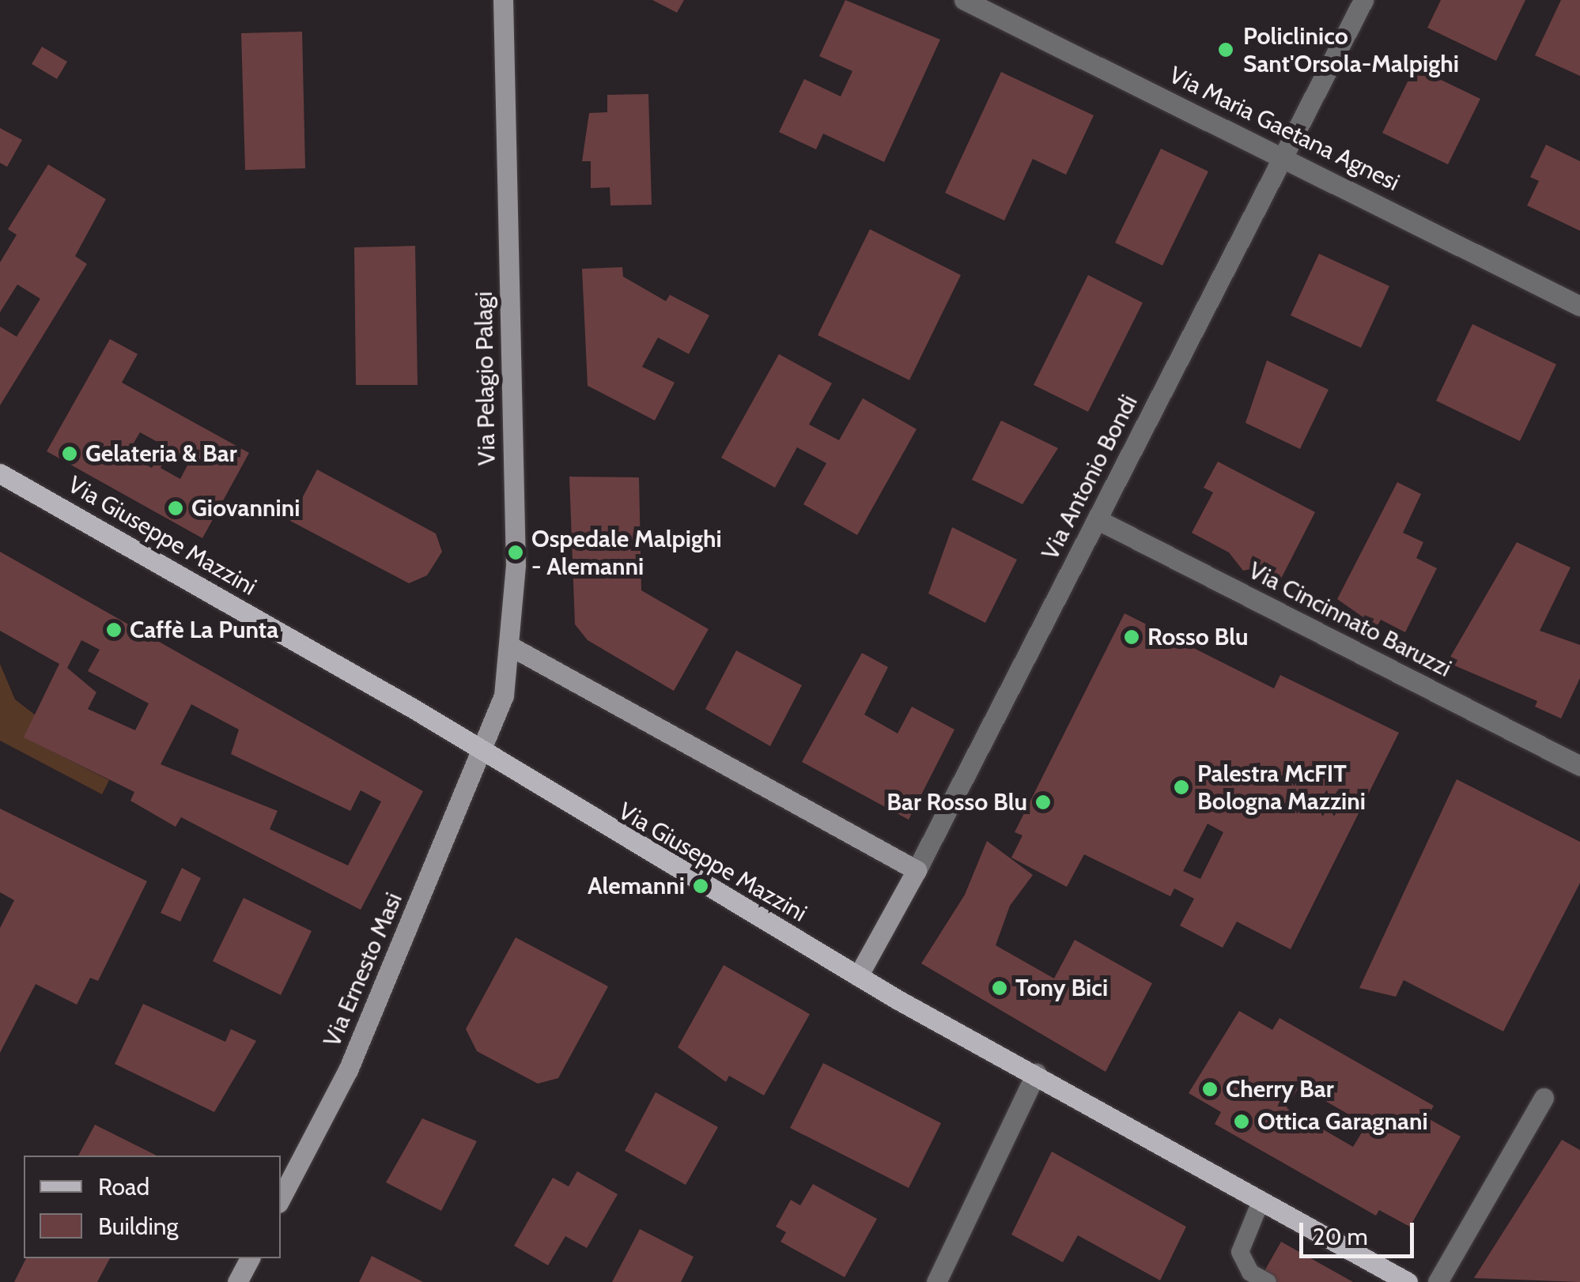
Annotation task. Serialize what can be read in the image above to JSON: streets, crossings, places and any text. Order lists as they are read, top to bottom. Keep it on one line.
{"streets":{"main road":["Via Giuseppe Mazzini"],"street":["Via Maria Gaetana Agnesi","Via Pelagio Palagi","Via Antonio Bondi","Via Cincinnato Baruzzi","Via Ernesto Masi"]},"crossings":[["Via Maria Gaetana Agnesi","Via Antonio Bondi"],["Via Pelagio Palagi","Via Giuseppe Mazzini"],["Via Pelagio Palagi","Via Ernesto Masi"],["Via Antonio Bondi","Via Giuseppe Mazzini"],["Via Antonio Bondi","Via Cincinnato Baruzzi"],["Via Giuseppe Mazzini","Via Ernesto Masi"]],"places":["Policlinico Sant'Orsola-Malpighi","Gelateria & Bar","Giovannini","Ospedale Malpighi - Alemanni","Caffè La Punta","Rosso Blu","Palestra McFIT Bologna Mazzini","Bar Rosso Blu","Alemanni","Tony Bici","Cherry Bar","Ottica Garagnani"],"legend":["Road","Building"],"scale_bar":"20 m"}
